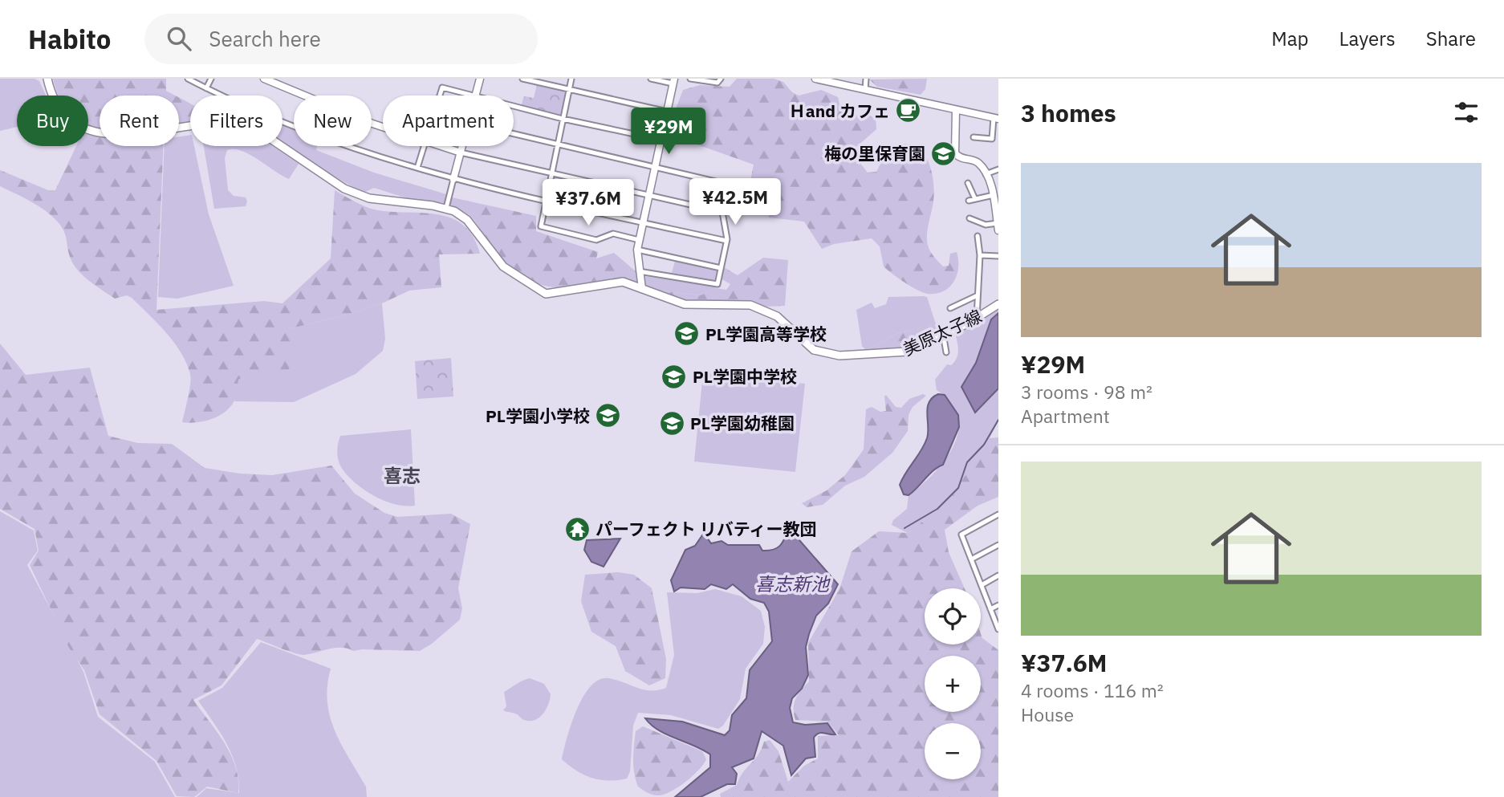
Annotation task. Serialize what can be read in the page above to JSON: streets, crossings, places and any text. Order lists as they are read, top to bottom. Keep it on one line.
{"streets":{"main road":["美原太子線"]},"districts":["喜志"],"water":["喜志新池"],"places":{"cafe":["Ｈand カフェ"],"school or university":["梅の里保育園","PL学園高等学校","PL学園中学校","PL学園小学校","PL学園幼稚園"],"temple":["パーフェクト リバティー教団"]},"page":{"header":"Habito","search":"Search here","nav":["Map","Layers","Share"],"heading":"3 homes","chip":["Buy","Rent","Filters","New","Apartment"],"price":["¥29M","¥42.5M","¥37.6M"],"list":[{"name":"¥29M","note":"3 rooms · 98 m² · Apartment"},{"name":"¥37.6M","note":"4 rooms · 116 m² · House"}],"map_buttons":["+","−"]}}
